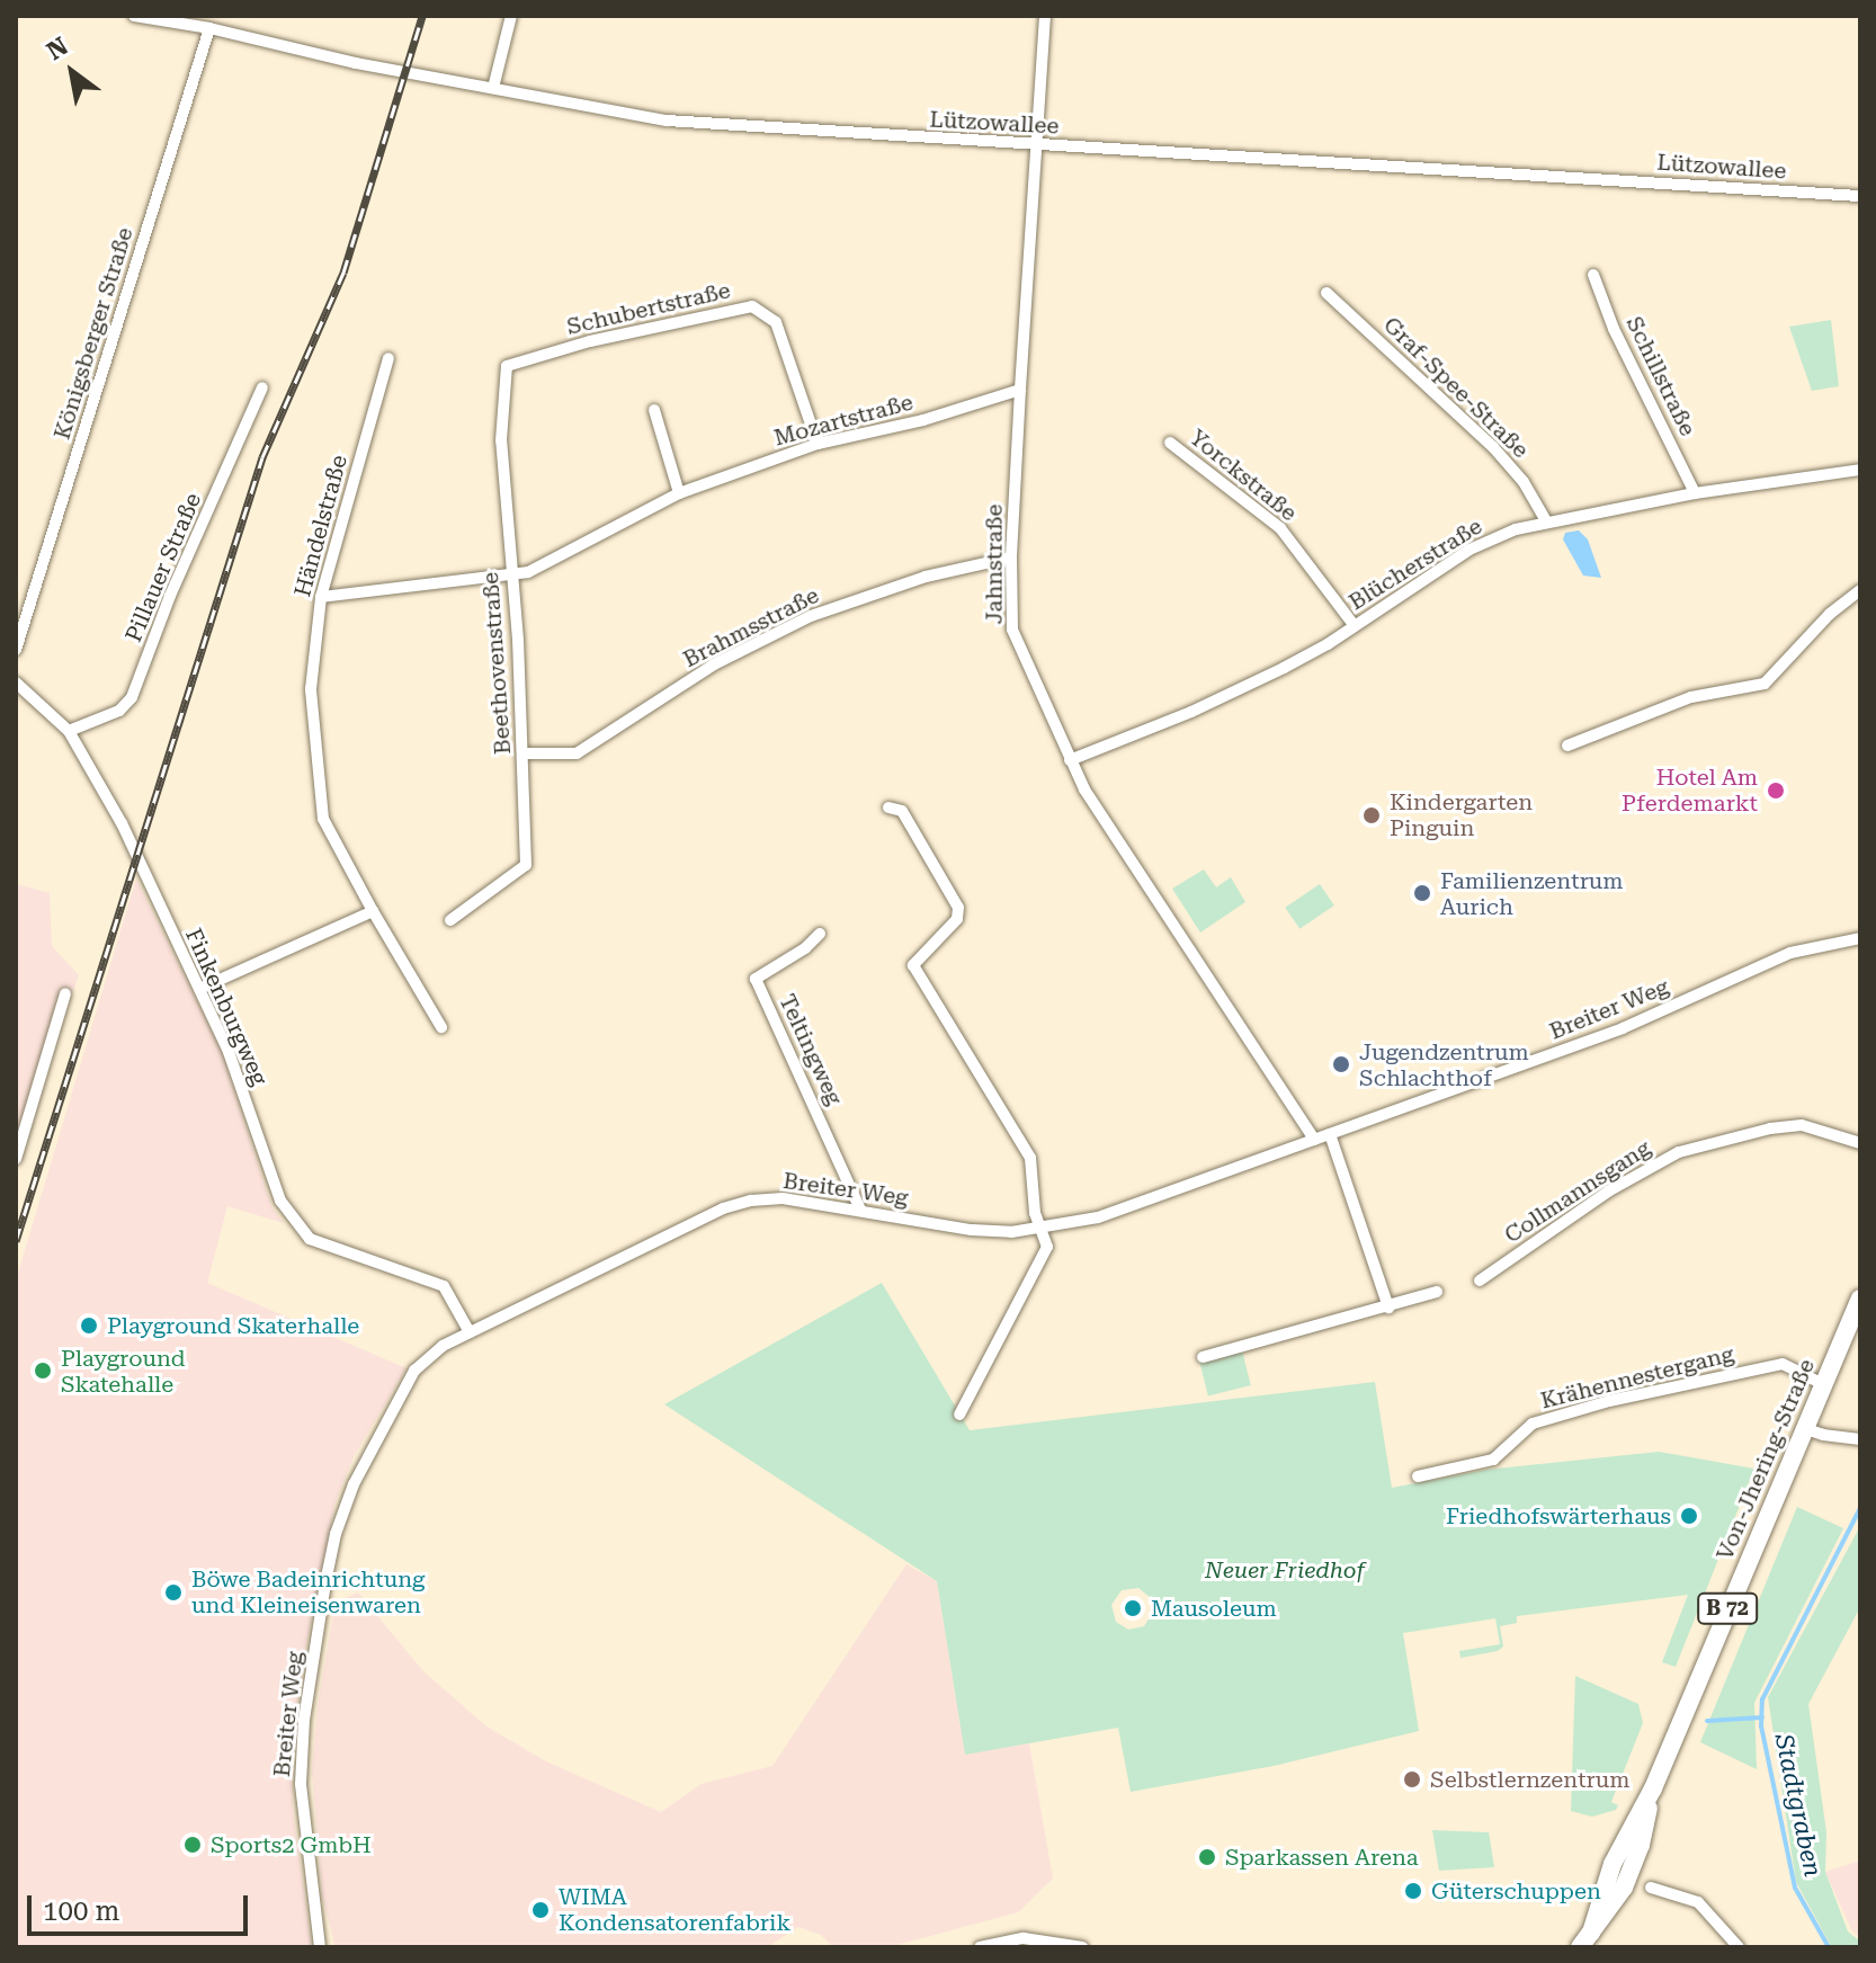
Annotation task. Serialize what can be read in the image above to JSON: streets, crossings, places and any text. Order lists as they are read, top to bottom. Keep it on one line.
{"streets":{"main road":["Von-Jhering-Straße","B 72"],"street":["Lützowallee","Schubertstraße","Königsberger Straße","Schillstraße","Graf-Spee-Straße","Mozartstraße","Yorckstraße","Händelstraße","Jahnstraße","Blücherstraße","Pillauer Straße","Brahmsstraße","Beethovenstraße","Finkenburgweg","Breiter Weg","Teltingweg","Collmannsgang","Krähennestergang"]},"crossings":[["Lützowallee","Königsberger Straße"],["Lützowallee","Jahnstraße"],["Schubertstraße","Mozartstraße"],["Schubertstraße","Beethovenstraße"],["Schillstraße","Blücherstraße"],["Graf-Spee-Straße","Blücherstraße"],["Mozartstraße","Händelstraße"],["Mozartstraße","Jahnstraße"],["Mozartstraße","Beethovenstraße"],["Yorckstraße","Blücherstraße"],["Jahnstraße","Blücherstraße"],["Jahnstraße","Brahmsstraße"],["Jahnstraße","Breiter Weg"],["Pillauer Straße","Finkenburgweg"],["Brahmsstraße","Beethovenstraße"],["Finkenburgweg","Breiter Weg"],["Breiter Weg","Teltingweg"],["Krähennestergang","Von-Jhering-Straße"]],"water":["Stadtgraben"],"parks":["Neuer Friedhof"],"places":["Hotel Am Pferdemarkt","Kindergarten Pinguin","Familienzentrum Aurich","Jugendzentrum Schlachthof","Playground Skaterhalle","Playground Skatehalle","Friedhofswärterhaus","Böwe Badeinrichtung und Kleineisenwaren","Mausoleum","Selbstlernzentrum","Sports2 GmbH","Sparkassen Arena","Güterschuppen","WIMA Kondensatorenfabrik"],"scale_bar":"100 m","north":"top left"}
